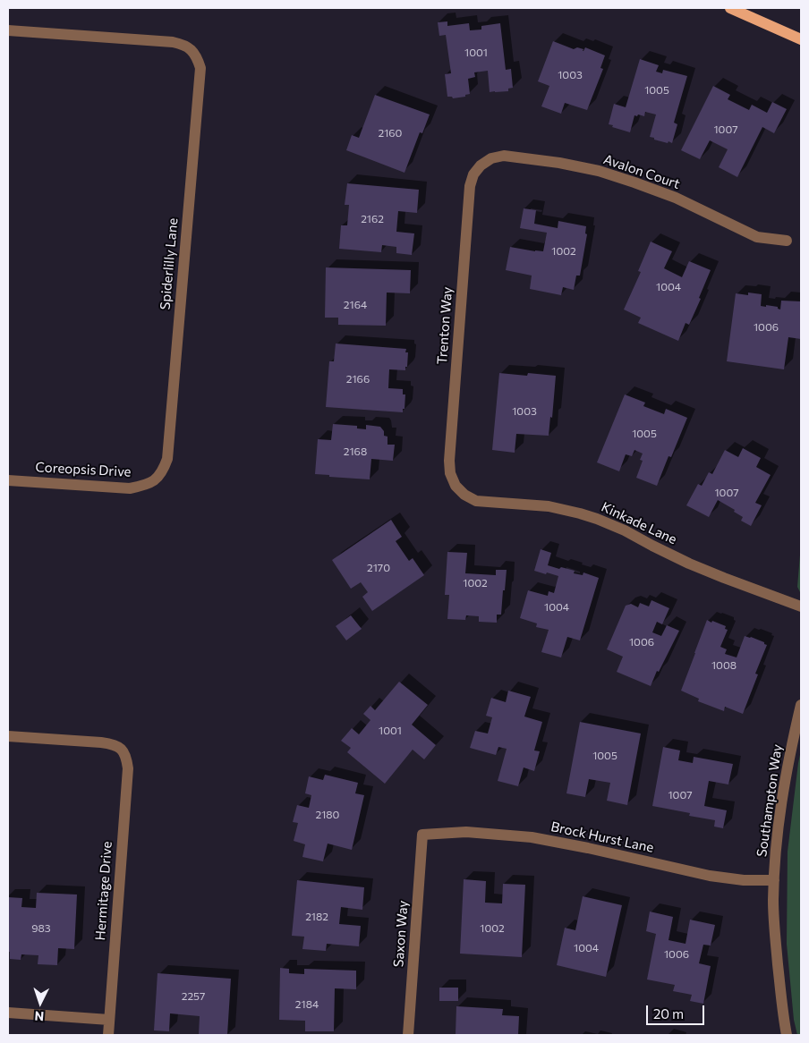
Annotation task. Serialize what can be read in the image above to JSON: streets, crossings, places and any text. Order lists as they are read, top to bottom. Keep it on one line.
{"streets":{"street":["Avalon Court","Spiderlilly Lane","Trenton Way","Coreopsis Drive","Kinkade Lane","Southampton Way","Brock Hurst Lane","Hermitage Drive","Saxon Way"]},"crossings":[["Avalon Court","Trenton Way"],["Spiderlilly Lane","Coreopsis Drive"],["Trenton Way","Kinkade Lane"],["Southampton Way","Brock Hurst Lane"],["Brock Hurst Lane","Saxon Way"]],"house_numbers":["1001","1003","1005","1007","2160","2162","1002","1004","2164","1006","2166","1003","1005","2168","1007","2170","1002","1004","1006","1008","1001","1005","1007","2180","2182","983","1002","1004","1006","2257","2184"],"scale_bar":"20 m","north":"bottom"}
